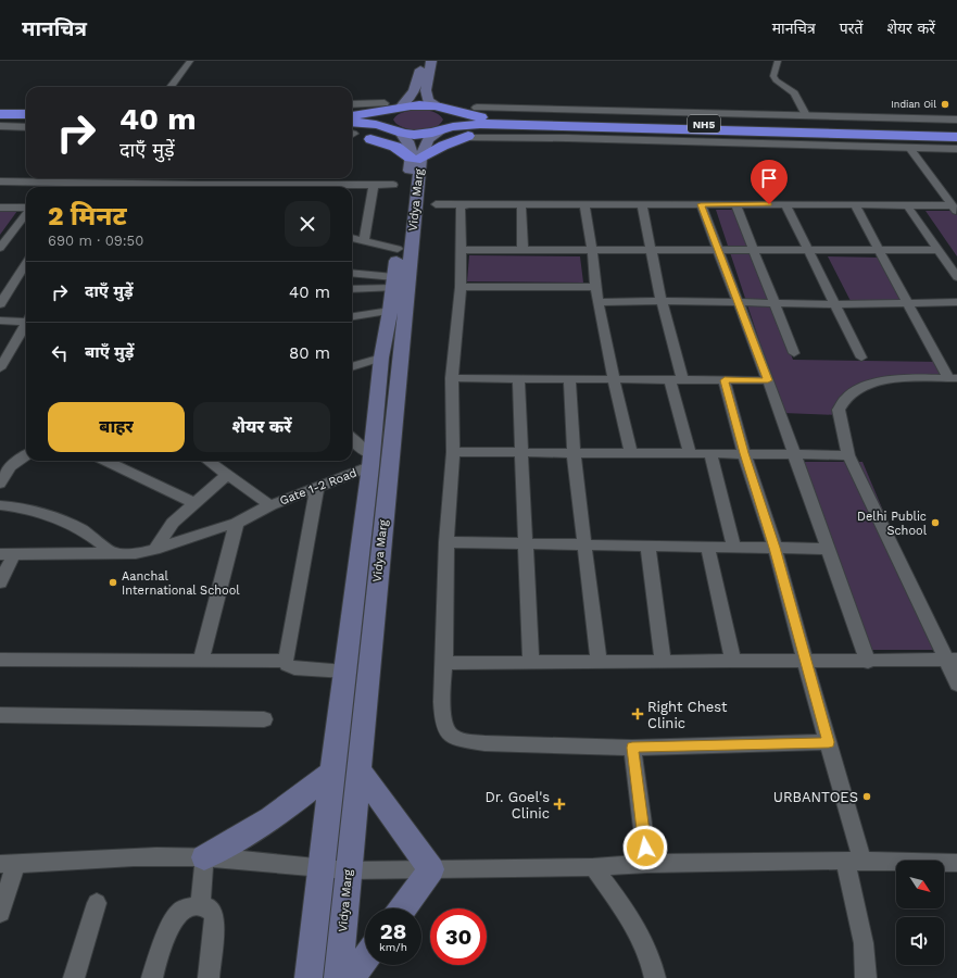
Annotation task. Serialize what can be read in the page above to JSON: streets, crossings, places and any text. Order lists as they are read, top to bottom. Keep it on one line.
{"streets":{"highway":["NH5"],"main road":["Vidya Marg"],"street":["Gate 1-2 Road"]},"crossings":[["NH5","Vidya Marg"],["Vidya Marg","Gate 1-2 Road"]],"places":{"other":["Indian Oil","Delhi Public School","Aanchal International School","URBANTOES"],"health":["Right Chest Clinic","Dr. Goel's Clinic"]},"north":"bottom right","page":{"header":"मानचित्र","nav":["मानचित्र","परतें","शेयर करें"],"turn":["40 m","दाएँ मुड़ें"],"heading":["2 मिनट","690 m · 09:50"],"list":[{"name":"दाएँ मुड़ें","value":"40 m"},{"name":"बाएँ मुड़ें","value":"80 m"}],"buttons":["बाहर","शेयर करें"],"speed":"28 km/h","limit":"30"}}
